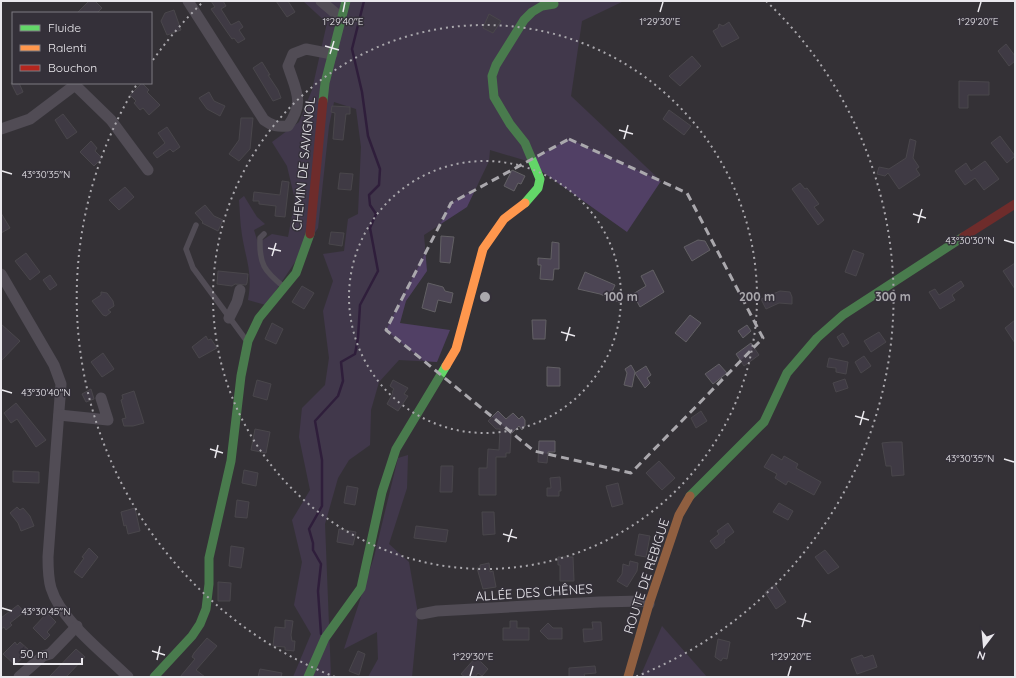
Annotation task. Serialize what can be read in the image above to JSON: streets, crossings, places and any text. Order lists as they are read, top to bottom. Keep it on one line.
{"streets":{"street":["CHEMIN DE SAVIGNOL","ROUTE DE REBIGUE","ALLÉE DES CHÊNES"]},"crossings":[["ROUTE DE REBIGUE","ALLÉE DES CHÊNES"]],"legend":["Fluide","Ralenti","Bouchon"],"scale_bar":"50 m","north":"bottom","coordinates":["1°29'40\"E","1°29'30\"E","1°29'20\"E","43°30'35\"N","43°30'30\"N","43°30'40\"N","43°30'45\"N"],"rings":["100 m","200 m","300 m"]}
